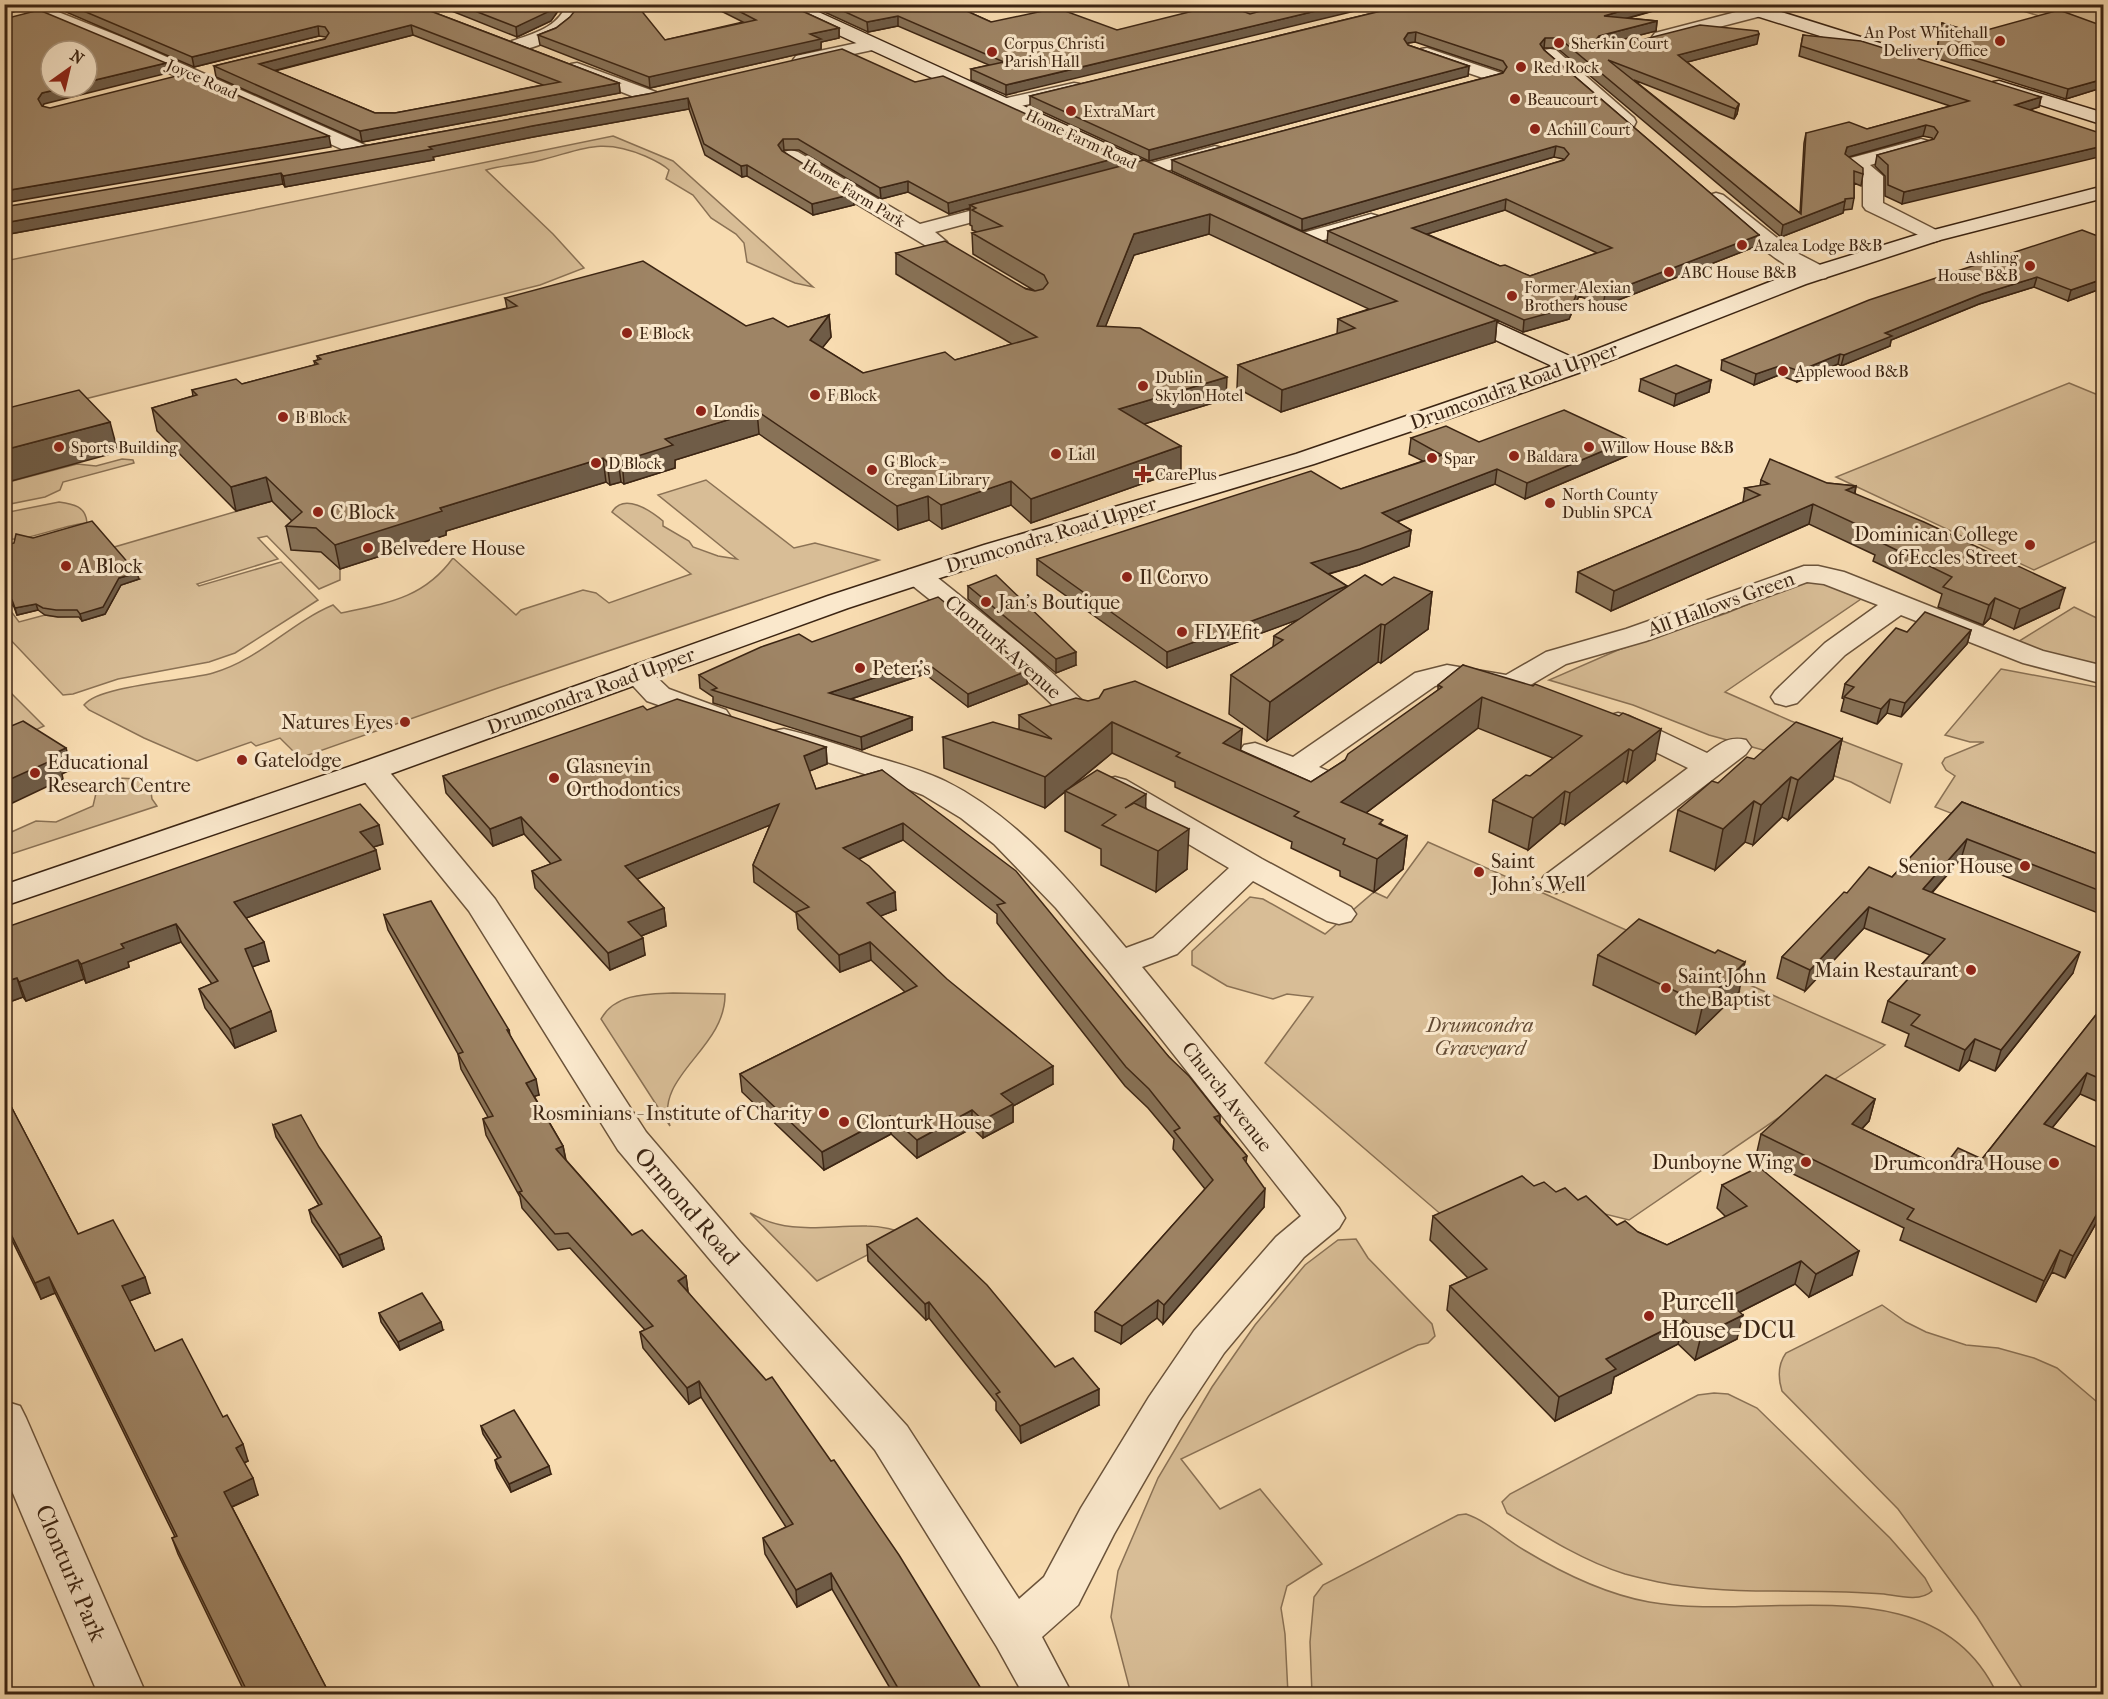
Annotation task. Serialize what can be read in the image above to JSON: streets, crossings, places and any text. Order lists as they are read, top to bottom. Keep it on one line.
{"streets":{"street":["Joyce Road","Home Farm Road","Home Farm Park","Drumcondra Road Upper","All Hallows Green","Clonturk Avenue","Church Avenue","Ormond Road","Clonturk Park"]},"crossings":[["Drumcondra Road Upper","Clonturk Avenue"],["Drumcondra Road Upper","Church Avenue"],["Drumcondra Road Upper","Ormond Road"],["Church Avenue","Ormond Road"]],"parks":["Drumcondra Graveyard"],"places":{"other":["An Post Whitehall Delivery Office","Sherkin Court","Corpus Christi Parish Hall","Red Rock","Beaucourt","ExtraMart","Achill Court","Azalea Lodge B&B","Ashling House B&B","ABC House B&B","Former Alexian Brothers house","E Block","Applewood B&B","Dublin Skylon Hotel","F Block","Londis","B Block","Sports Building","Willow House B&B","Lidl","Baldara","Spar","D Block","G Block - Cregan Library","North County Dublin SPCA","C Block","Dominican College of Eccles Street","Belvedere House","A Block","Il Corvo","Jan's Boutique","FLYEfit","Peter's","Natures Eyes","Gatelodge","Educational Research Centre","Glasnevin Orthodontics","Senior House","Saint John's Well","Main Restaurant","Saint John the Baptist","Rosminians - Institute of Charity","Clonturk House","Dunboyne Wing","Drumcondra House","Purcell House - DCU"],"health":["CarePlus"]},"north":"top right"}
